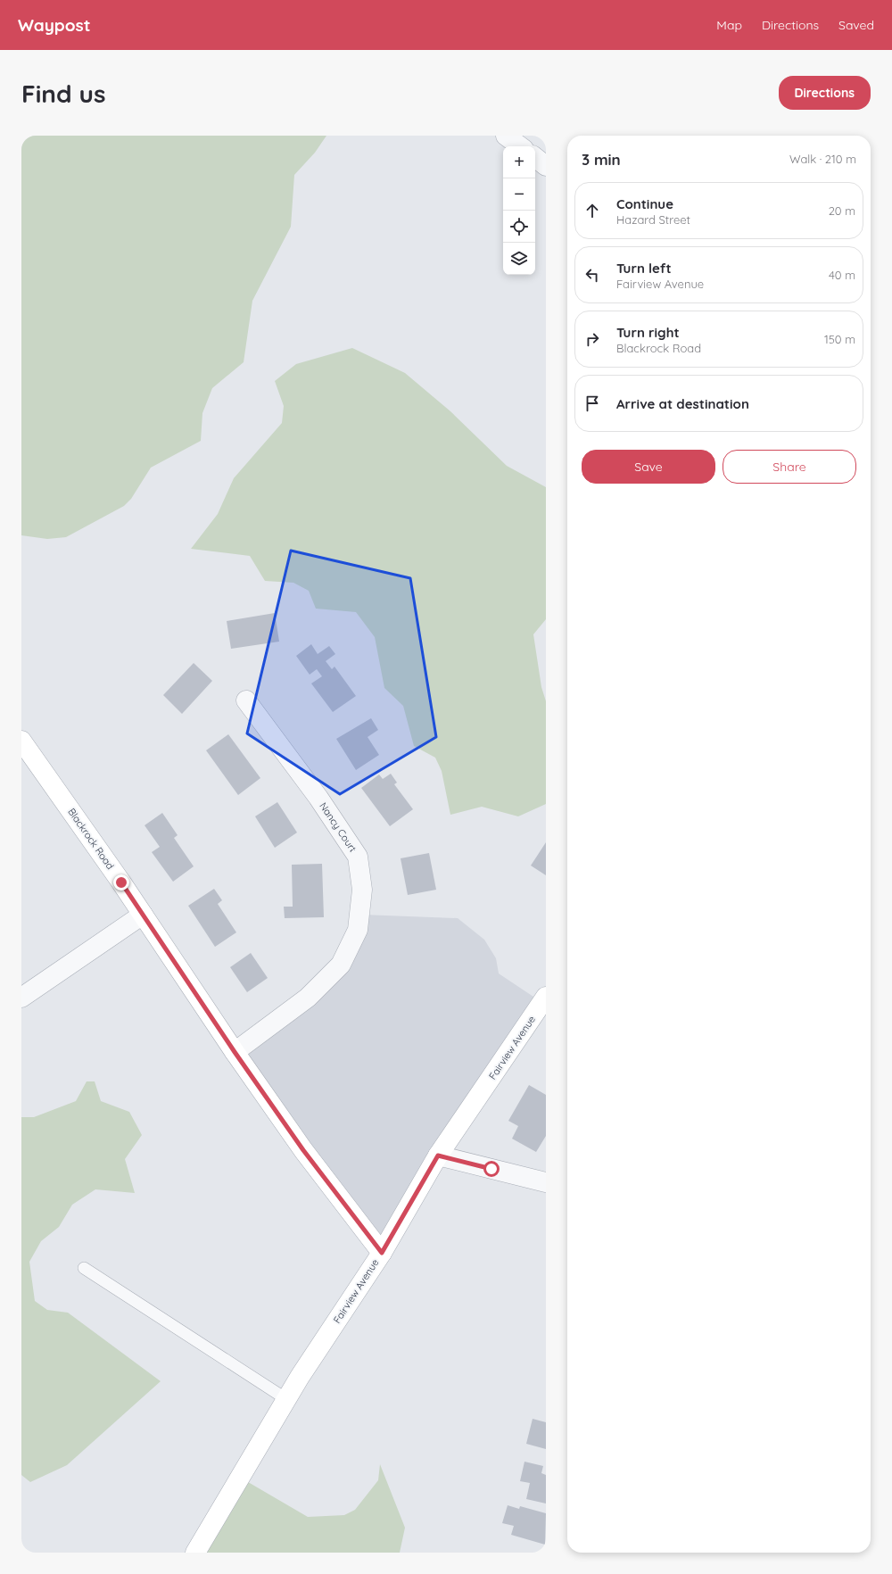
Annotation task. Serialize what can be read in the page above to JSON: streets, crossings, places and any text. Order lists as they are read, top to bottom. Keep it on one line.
{"streets":{"main road":["Blackrock Road","Fairview Avenue"],"street":["Nancy Court"]},"crossings":[["Nancy Court","Blackrock Road"],["Blackrock Road","Fairview Avenue"]],"page":{"header":"Waypost","nav":["Map","Directions","Saved"],"buttons":["Directions",["Save","Share"]],"title":"Find us","heading":["3 min","Walk · 210 m"],"map_buttons":["+","−"],"list":[["Continue","Hazard Street","20 m"],["Turn left","Fairview Avenue","40 m"],["Turn right","Blackrock Road","150 m"],"Arrive at destination"]}}
